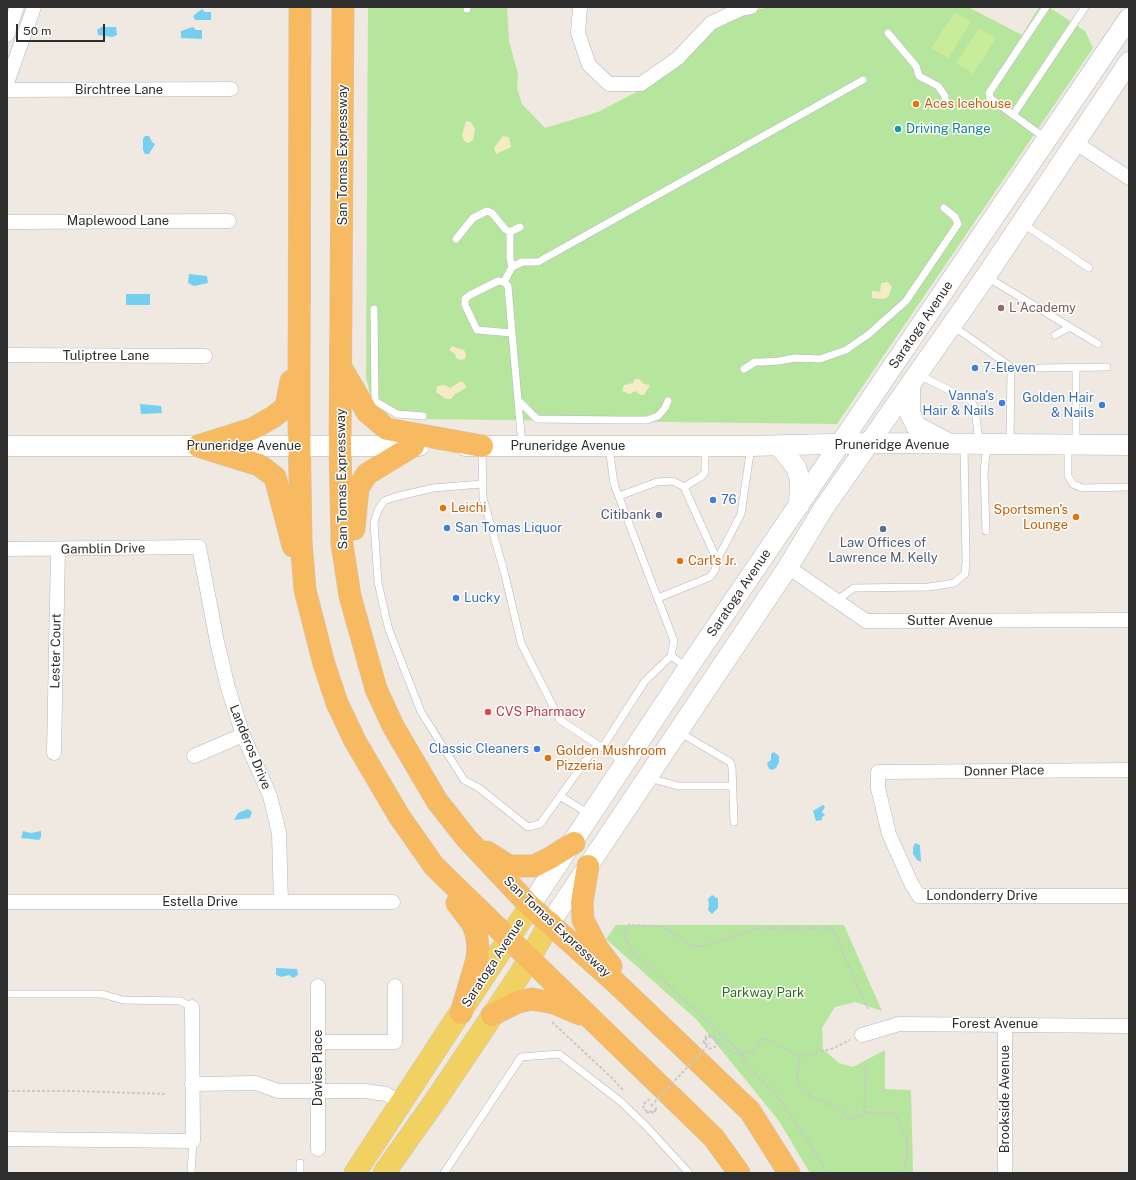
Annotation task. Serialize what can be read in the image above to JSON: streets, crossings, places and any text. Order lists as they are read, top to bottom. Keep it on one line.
{"streets":{"highway":["San Tomas Expressway"],"main road":["Saratoga Avenue","Pruneridge Avenue"],"street":["Birchtree Lane","Maplewood Lane","Tuliptree Lane","Gamblin Drive","Sutter Avenue","Lester Court","Landeros Drive","Donner Place","Londonderry Drive","Estella Drive","Forest Avenue","Davies Place","Brookside Avenue"]},"crossings":[["San Tomas Expressway","Saratoga Avenue"],["San Tomas Expressway","Pruneridge Avenue"],["Saratoga Avenue","Pruneridge Avenue"],["Saratoga Avenue","Sutter Avenue"],["Gamblin Drive","Lester Court"],["Gamblin Drive","Landeros Drive"],["Landeros Drive","Estella Drive"],["Donner Place","Londonderry Drive"],["Forest Avenue","Brookside Avenue"]],"parks":["Parkway Park"],"places":["Aces Icehouse","Driving Range","L'Academy","7-Eleven","Vanna's Hair & Nails","Golden Hair & Nails","76","Leichi","Citibank","Sportsmen's Lounge","San Tomas Liquor","Law Offices of Lawrence M. Kelly","Carl's Jr.","Lucky","CVS Pharmacy","Classic Cleaners","Golden Mushroom Pizzeria"],"scale_bar":"50 m"}
